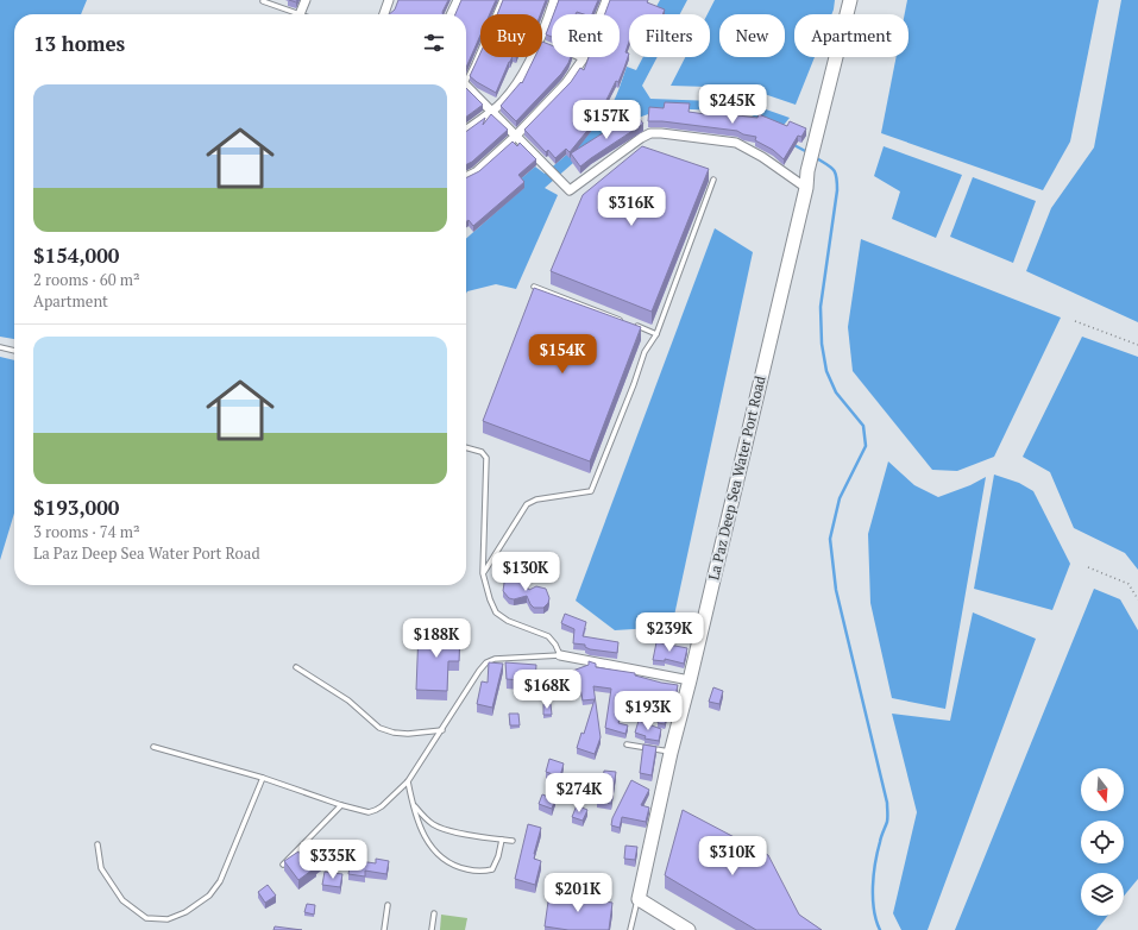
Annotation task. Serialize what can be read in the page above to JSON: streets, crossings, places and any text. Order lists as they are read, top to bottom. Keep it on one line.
{"streets":{"main road":["La Paz Deep Sea Water Port Road"]},"north":"bottom","page":{"chip":["Buy","Rent","Filters","New","Apartment"],"heading":"13 homes","list":[{"name":"$154,000","note":"2 rooms · 60 m² · Apartment"},{"name":"$193,000","note":"3 rooms · 74 m² · La Paz Deep Sea Water Port Road"}],"price":["$245K","$157K","$316K","$154K","$130K","$239K","$188K","$168K","$193K","$274K","$310K","$335K","$201K"]}}
